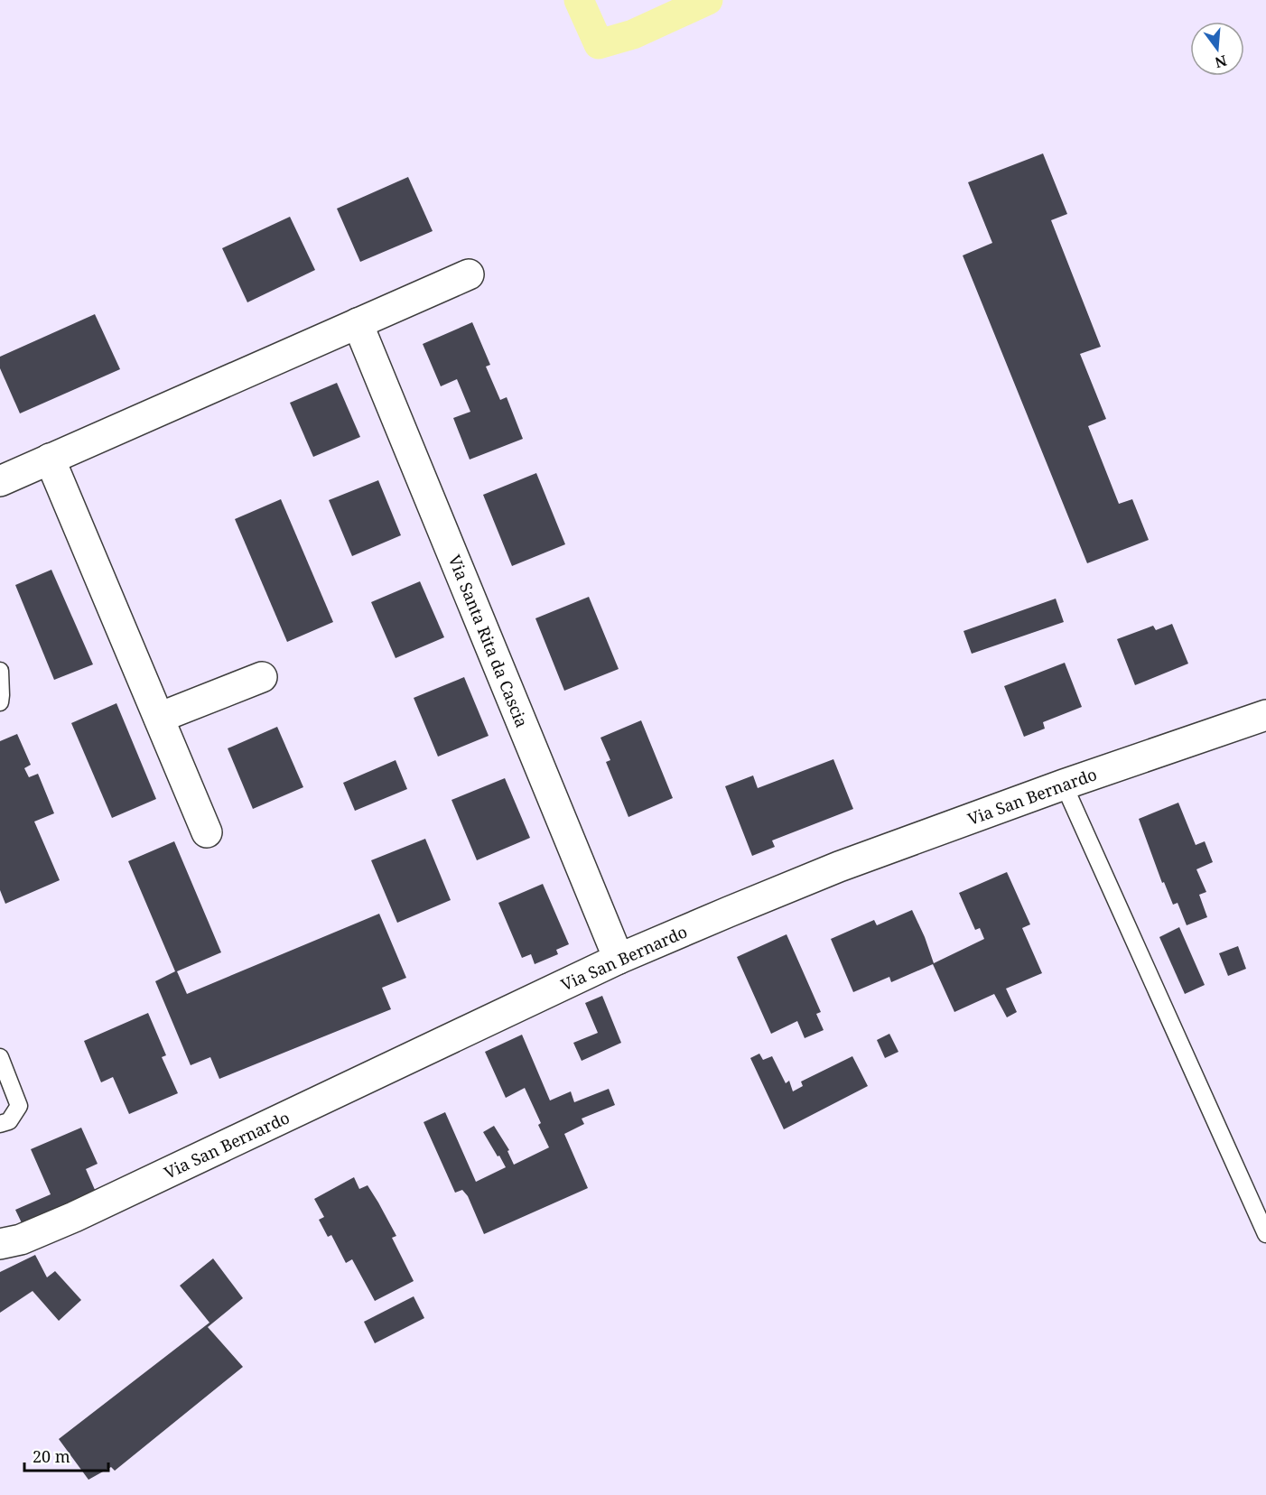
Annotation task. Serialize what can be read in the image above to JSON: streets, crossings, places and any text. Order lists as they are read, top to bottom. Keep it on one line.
{"streets":{"street":["Via Santa Rita da Cascia","Via San Bernardo"]},"crossings":[["Via Santa Rita da Cascia","Via San Bernardo"]],"scale_bar":"20 m","north":"bottom"}
